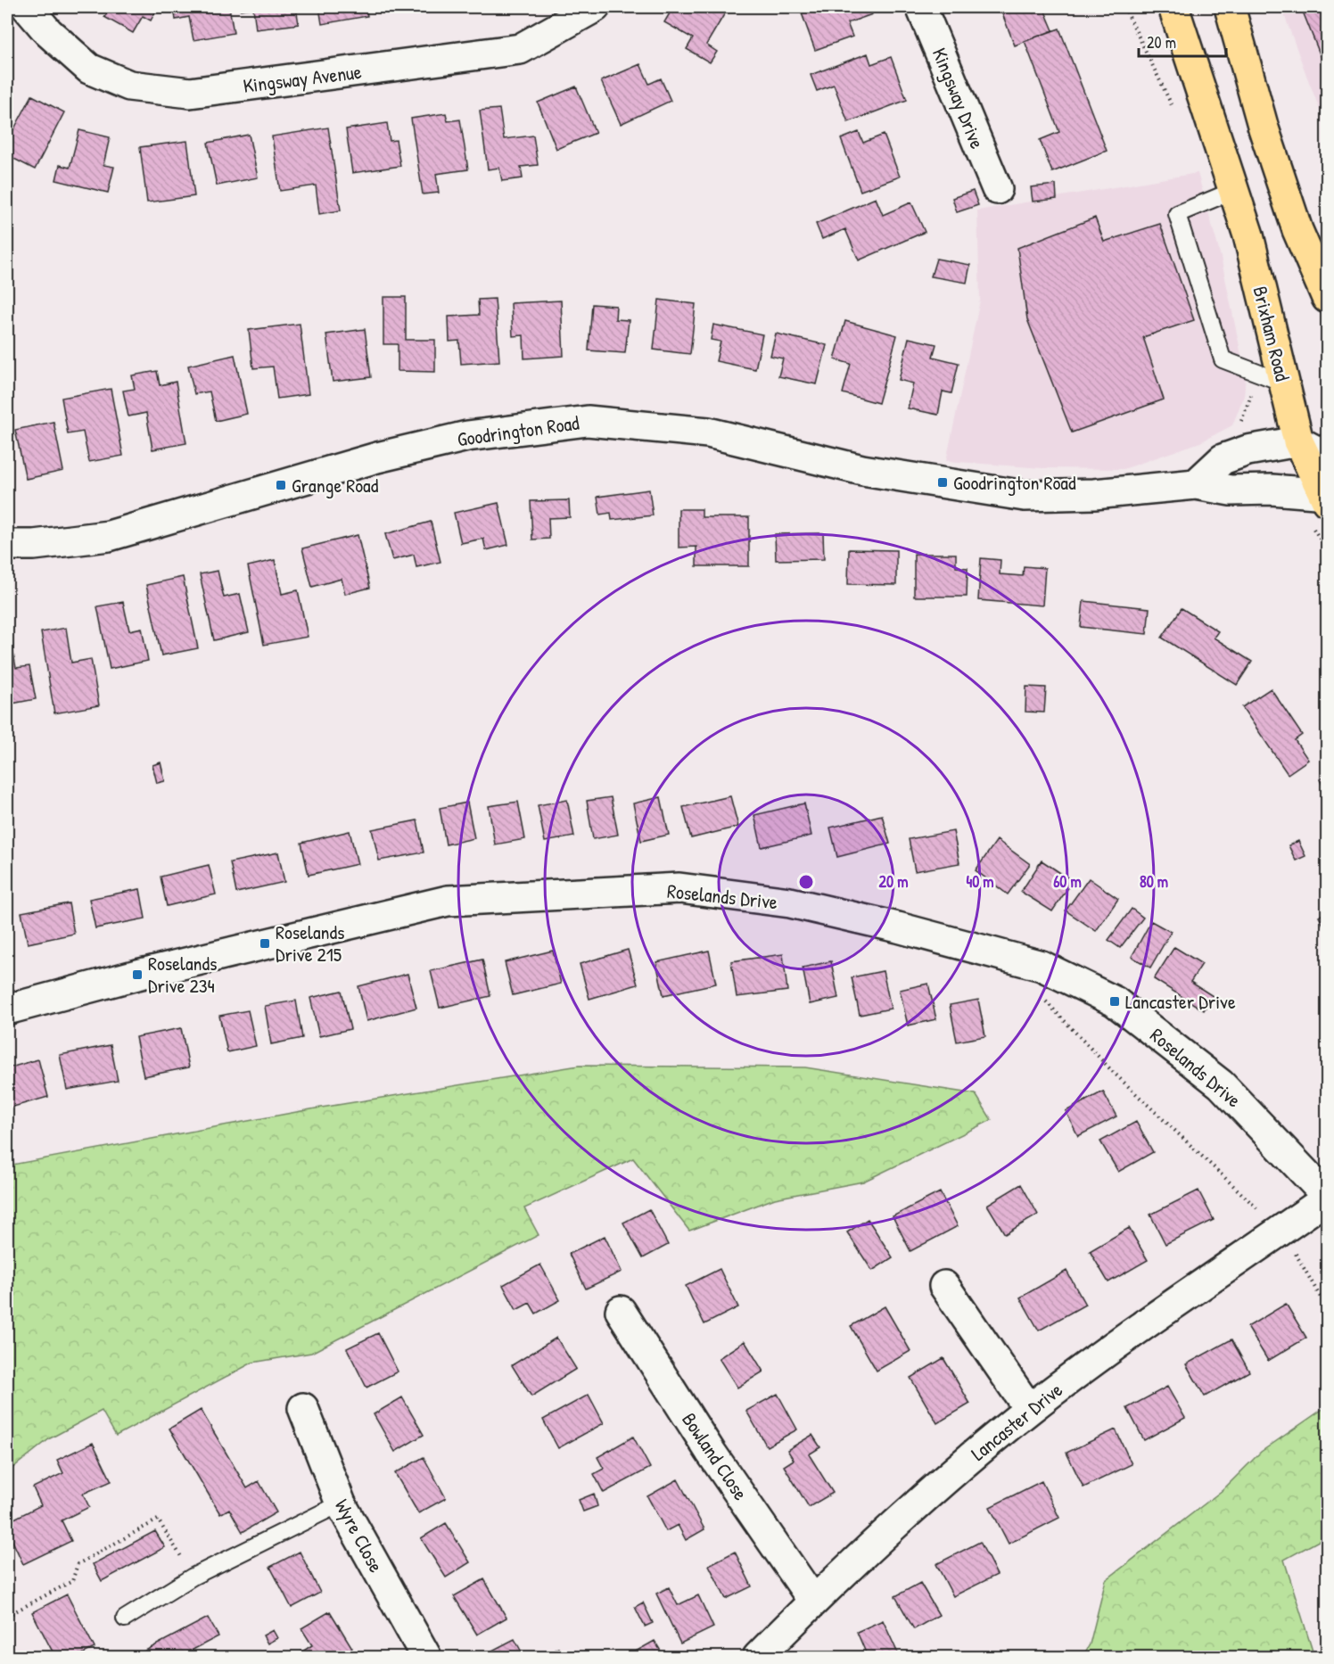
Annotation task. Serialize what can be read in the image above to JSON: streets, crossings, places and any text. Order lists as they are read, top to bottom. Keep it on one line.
{"streets":{"main road":["Brixham Road"],"street":["Kingsway Avenue","Kingsway Drive","Goodrington Road","Roselands Drive","Lancaster Drive","Bowland Close","Wyre Close"]},"crossings":[["Brixham Road","Goodrington Road"],["Roselands Drive","Lancaster Drive"],["Lancaster Drive","Bowland Close"]],"places":{"transit":["Goodrington Road","Grange Road","Roselands Drive 215","Roselands Drive 234","Lancaster Drive"]},"scale_bar":"20 m","rings":["20 m","40 m","60 m","80 m"]}
